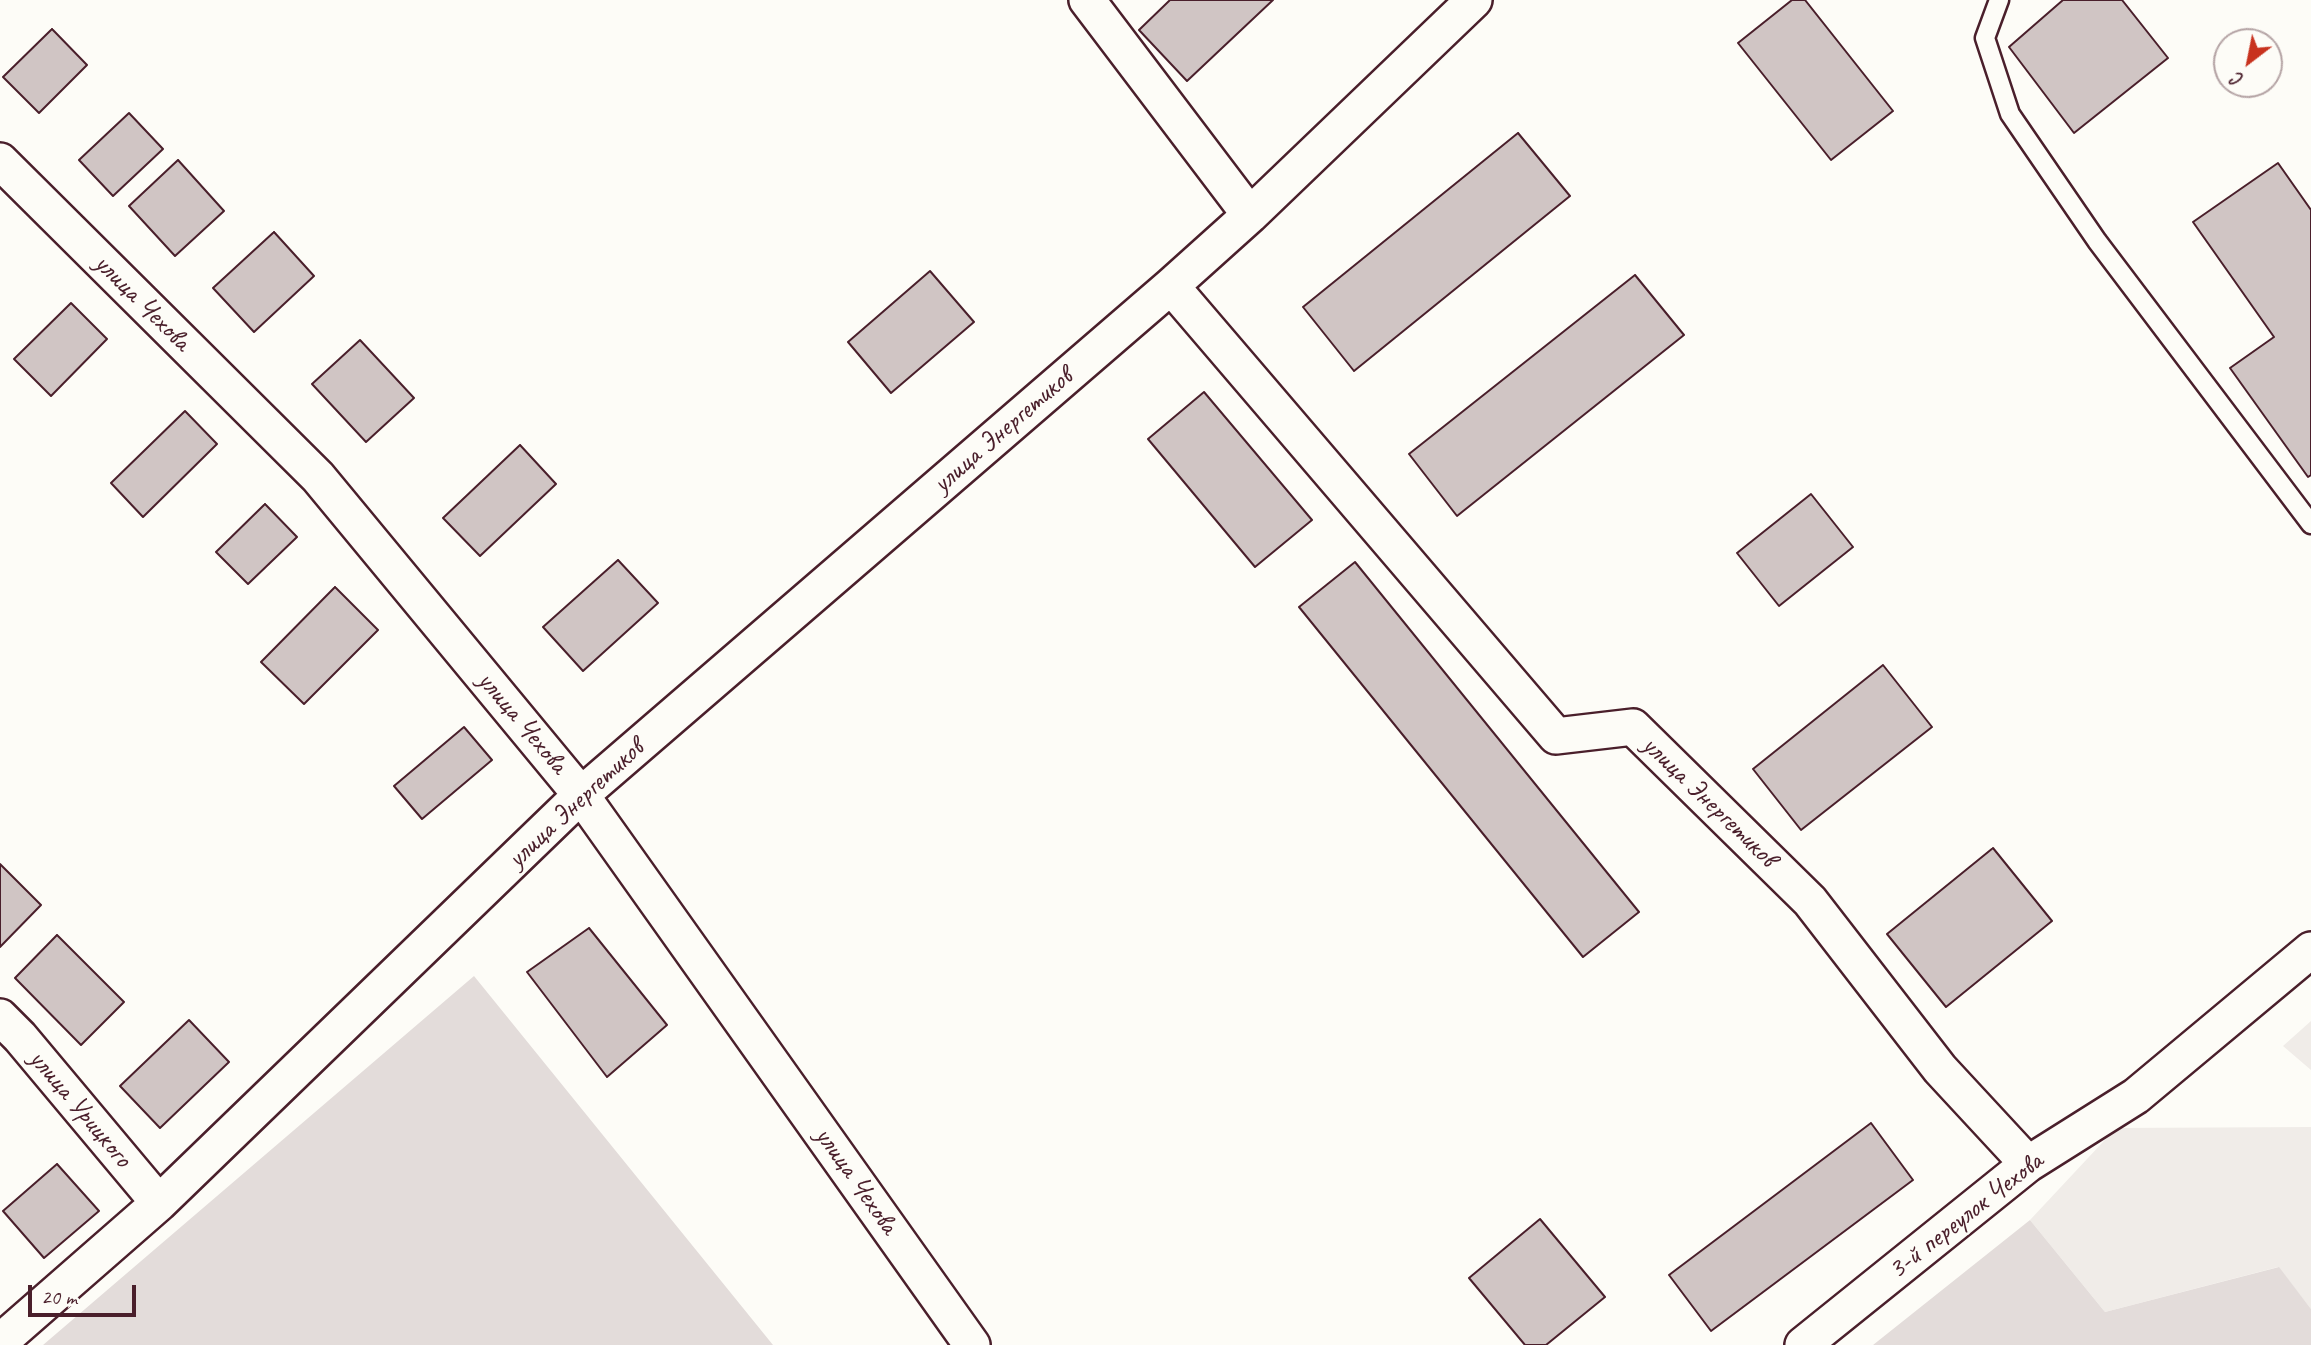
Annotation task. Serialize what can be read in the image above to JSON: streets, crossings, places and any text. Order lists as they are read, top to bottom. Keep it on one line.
{"streets":{"street":["улица Чехова","улица Энергетиков","улица Урицкого","3-й переулок Чехова"]},"crossings":[["улица Чехова","улица Энергетиков"],["улица Энергетиков","улица Урицкого"],["улица Энергетиков","3-й переулок Чехова"]],"scale_bar":"20 m","north":"bottom left"}
